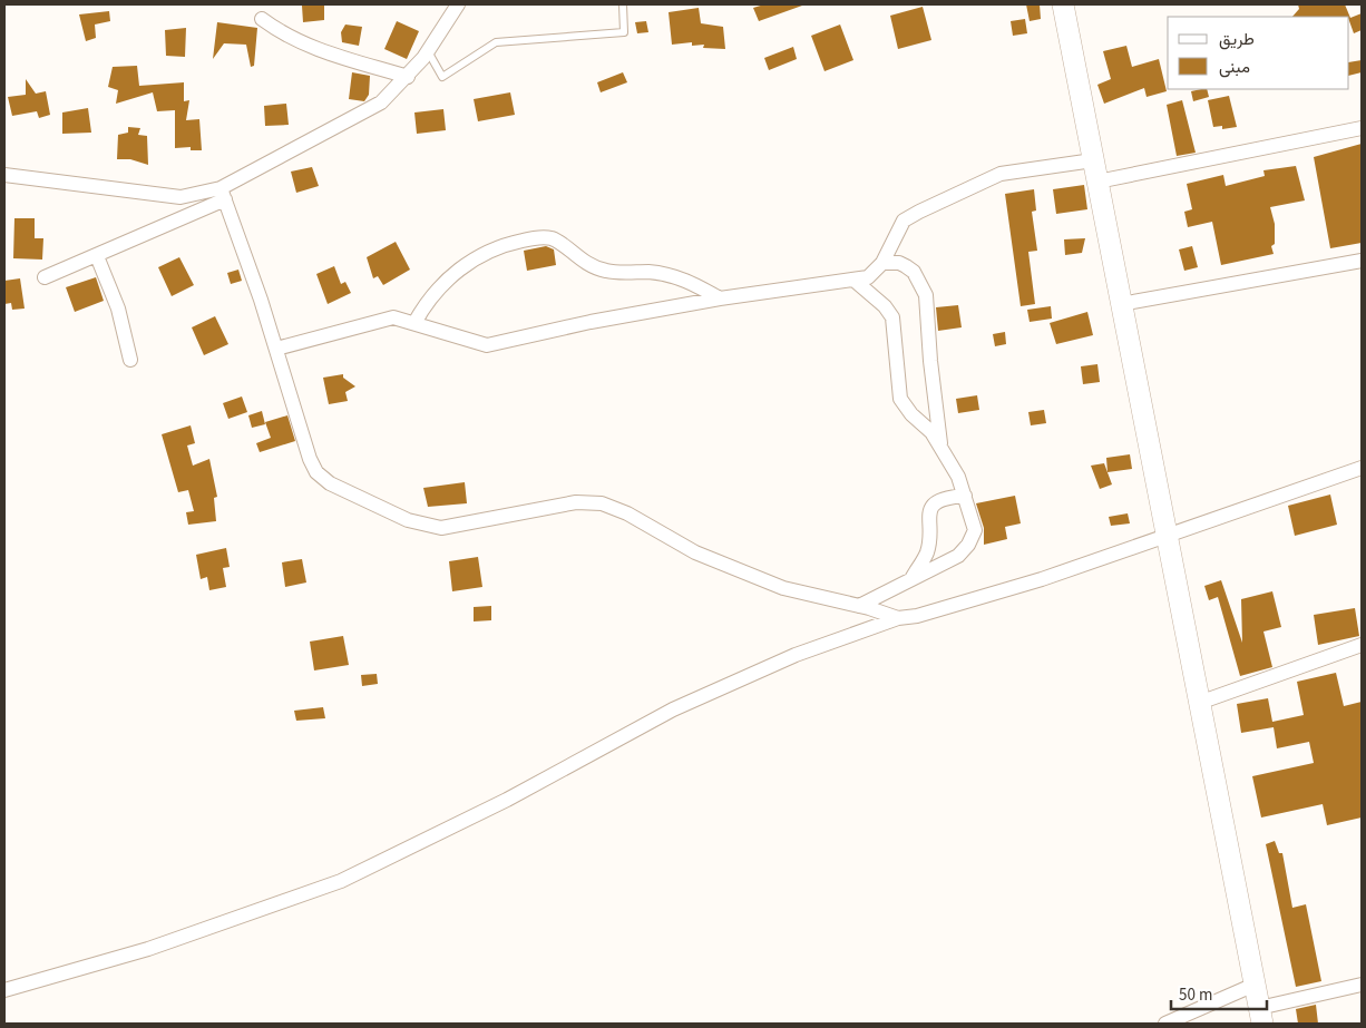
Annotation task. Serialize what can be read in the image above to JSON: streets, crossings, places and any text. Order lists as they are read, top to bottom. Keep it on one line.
{"legend":["طريق","مبنى"],"scale_bar":"50 m"}
